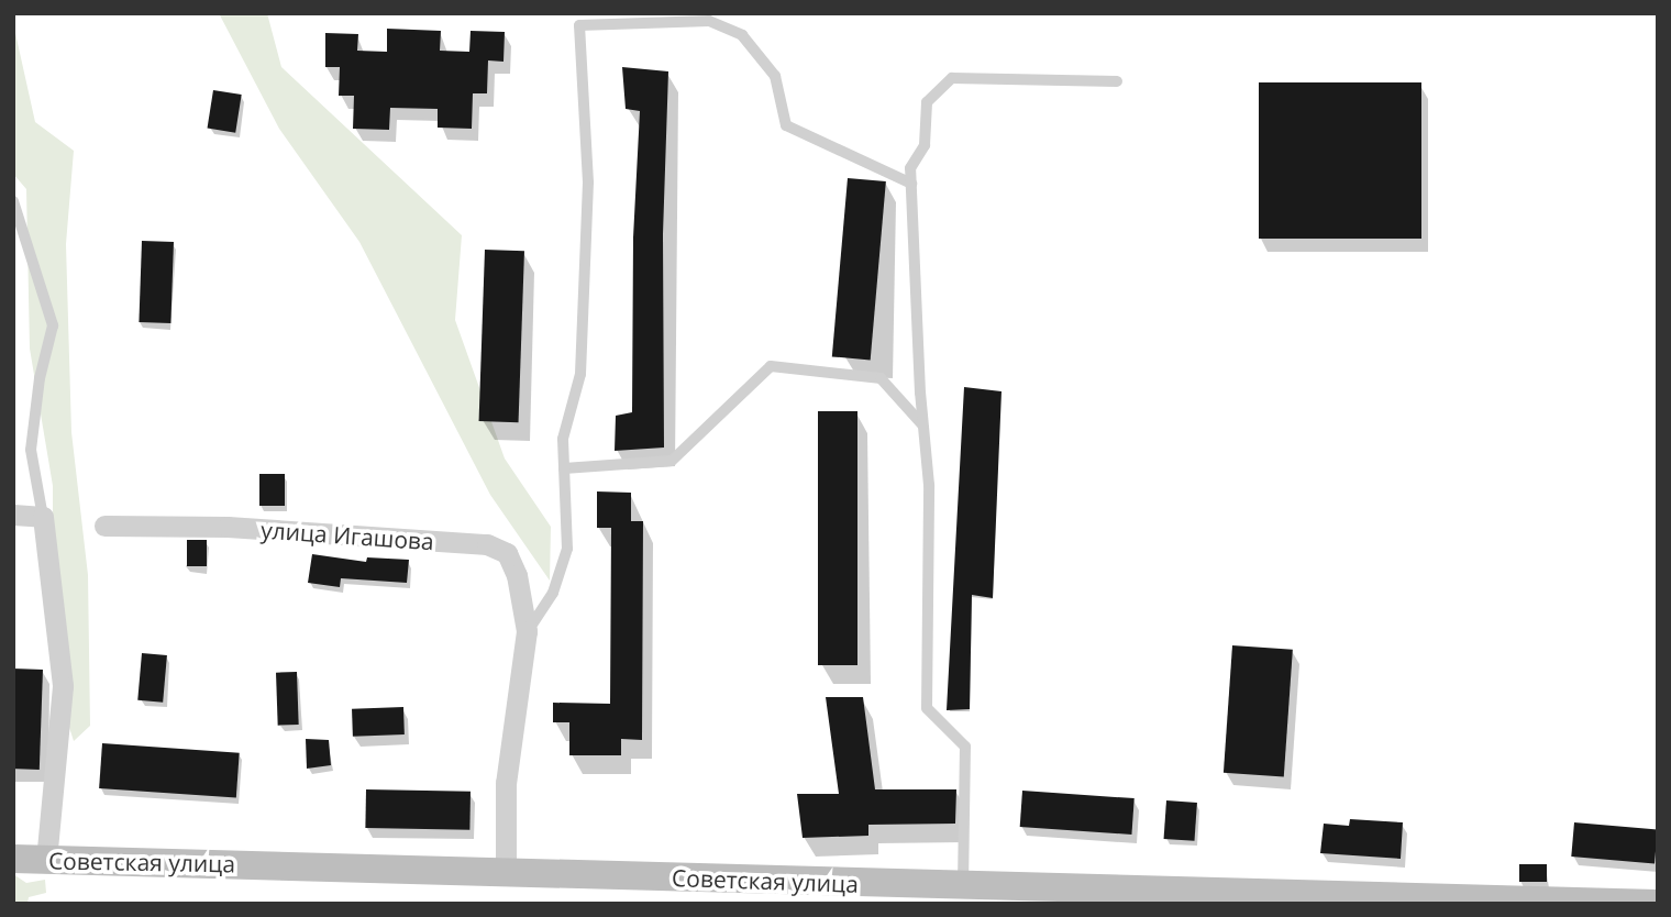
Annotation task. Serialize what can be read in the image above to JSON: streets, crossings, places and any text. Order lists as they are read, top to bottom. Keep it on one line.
{"streets":{"main road":["Советская улица"],"street":["улица Игашова"]},"crossings":[["улица Игашова","Советская улица"]]}
